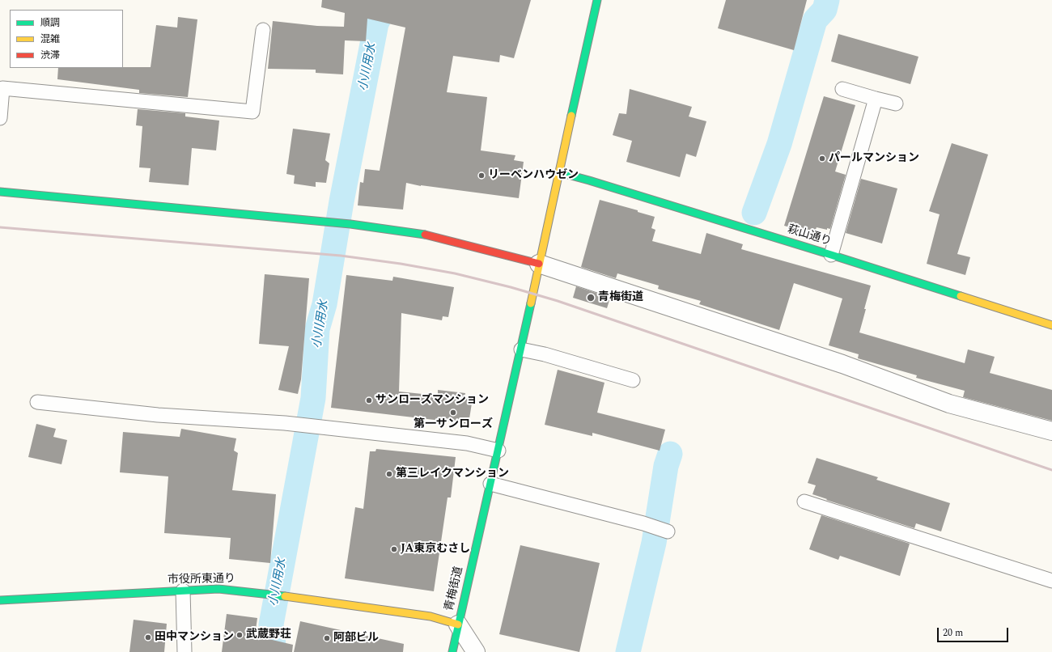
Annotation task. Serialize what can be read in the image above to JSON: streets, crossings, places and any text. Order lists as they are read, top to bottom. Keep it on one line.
{"streets":{"street":["萩山通り","市役所東通り","青梅街道"]},"crossings":[["萩山通り","青梅街道"],["市役所東通り","青梅街道"]],"water":["小川用水"],"places":["パールマンション","リーベンハウゼン","青梅街道","サンローズマンション","第一サンローズ","第三レイクマンション","JA東京むさし","武蔵野荘","田中マンション","阿部ビル"],"legend":["順調","混雑","渋滞"],"scale_bar":"20 m"}
